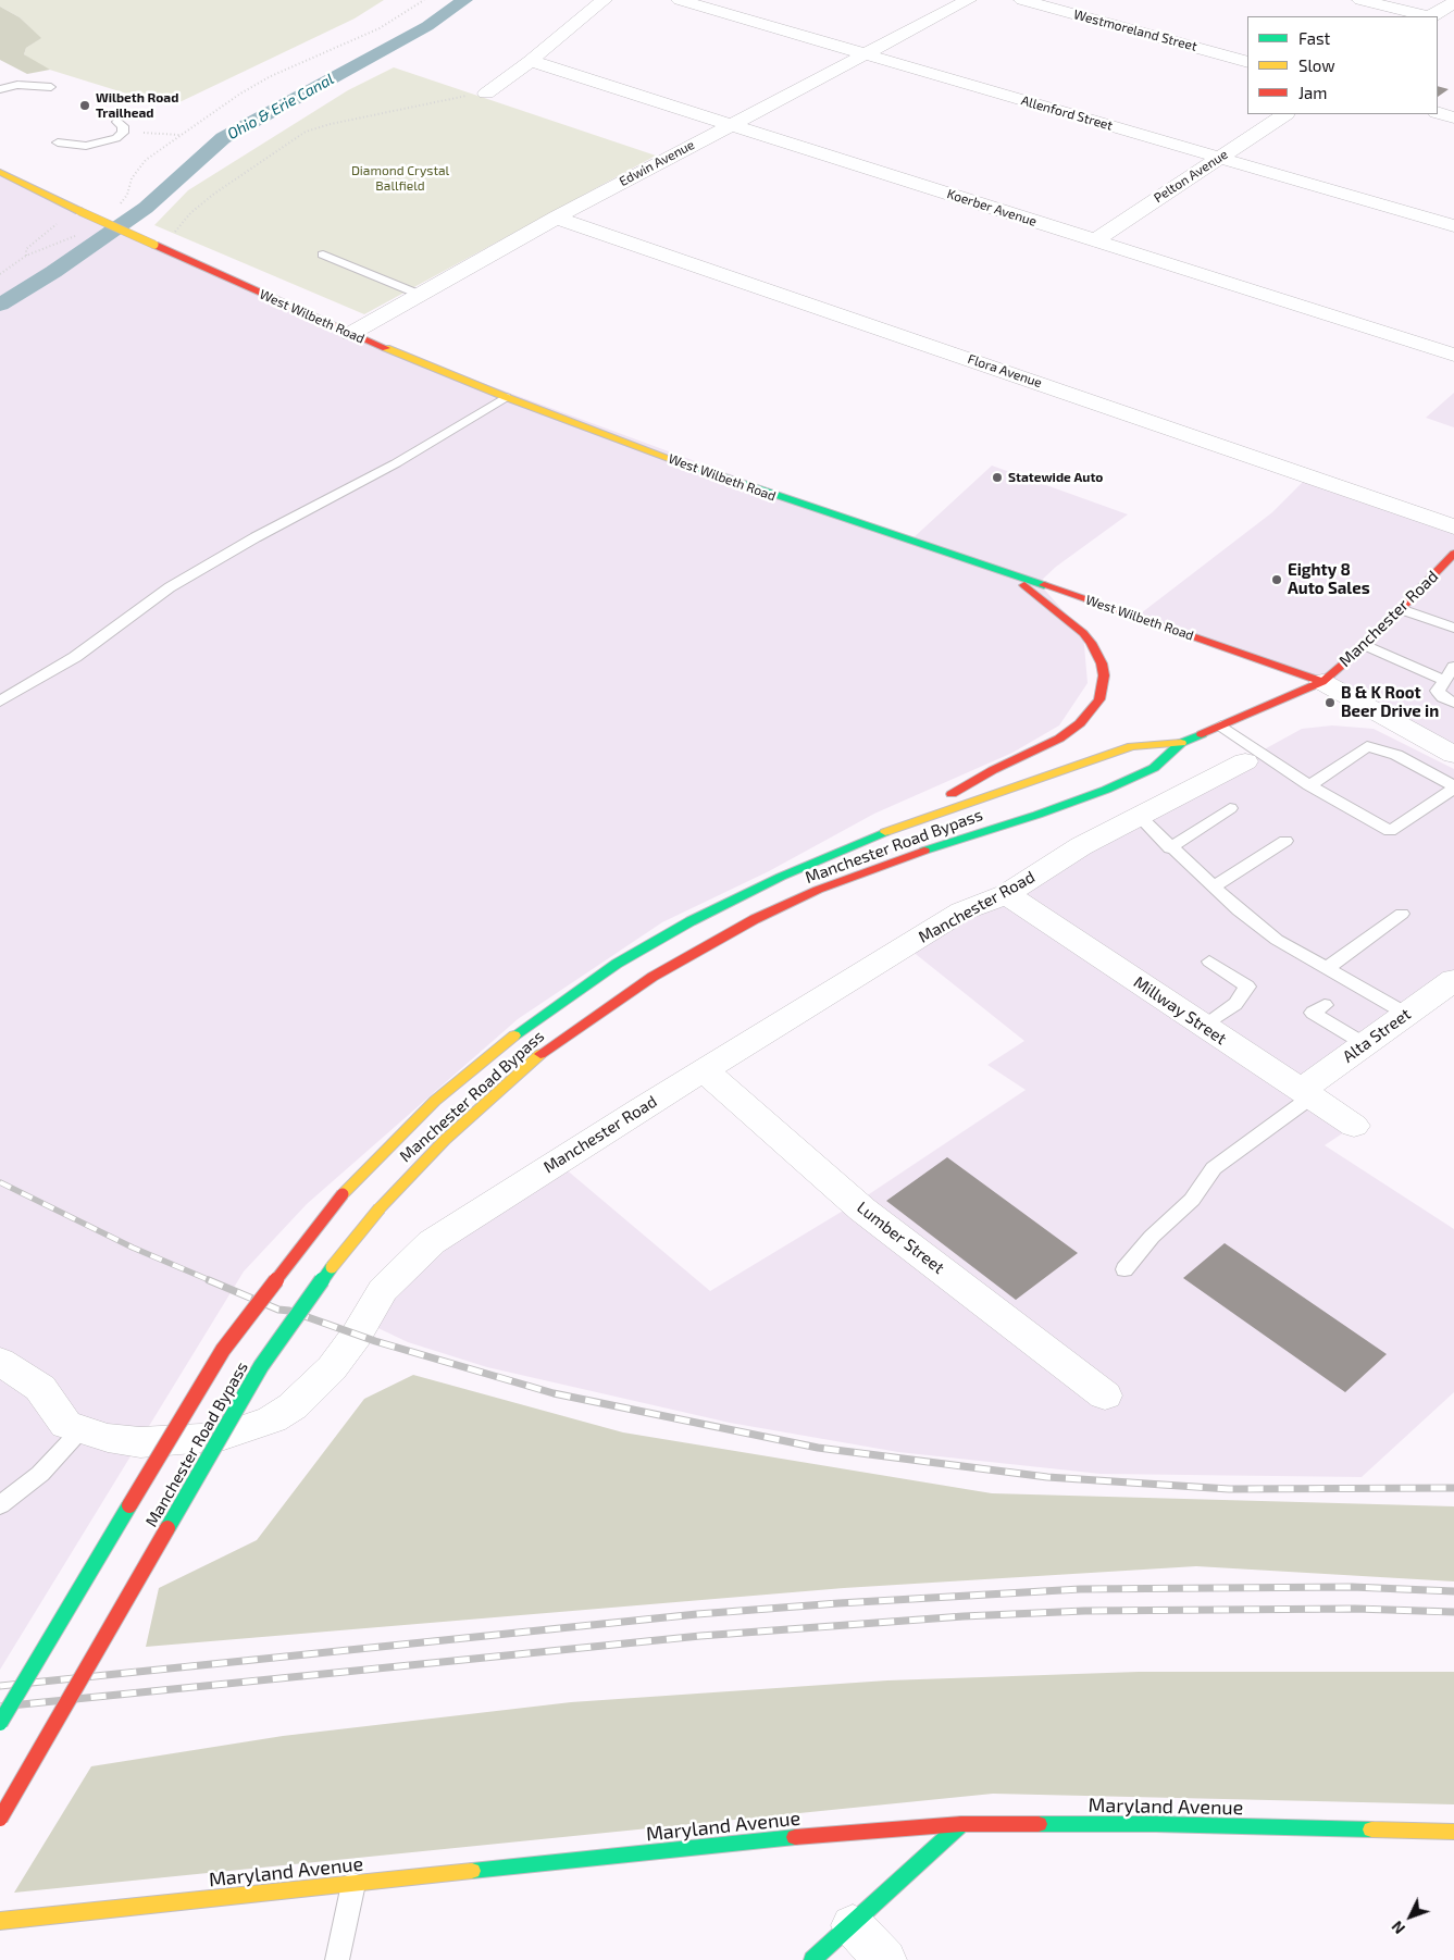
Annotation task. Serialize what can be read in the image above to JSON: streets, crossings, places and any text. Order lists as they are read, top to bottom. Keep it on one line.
{"streets":{"main road":["West Wilbeth Road","Manchester Road","Manchester Road Bypass","Maryland Avenue"],"street":["Westmoreland Street","Allenford Street","Edwin Avenue","Pelton Avenue","Koerber Avenue","Flora Avenue","Millway Street","Alta Street","Lumber Street"]},"crossings":[["Allenford Street","Edwin Avenue"],["Allenford Street","Pelton Avenue"],["Edwin Avenue","Koerber Avenue"],["Edwin Avenue","West Wilbeth Road"],["Edwin Avenue","Flora Avenue"],["Pelton Avenue","Koerber Avenue"],["West Wilbeth Road","Manchester Road"],["West Wilbeth Road","Manchester Road Bypass"],["Manchester Road","Manchester Road Bypass"],["Manchester Road","Millway Street"],["Manchester Road","Lumber Street"],["Millway Street","Alta Street"]],"water":["Ohio & Erie Canal"],"parks":["Diamond Crystal Ballfield"],"places":["Wilbeth Road Trailhead","Statewide Auto","Eighty 8 Auto Sales","B & K Root Beer Drive in"],"legend":["Fast","Slow","Jam"],"north":"bottom left"}
